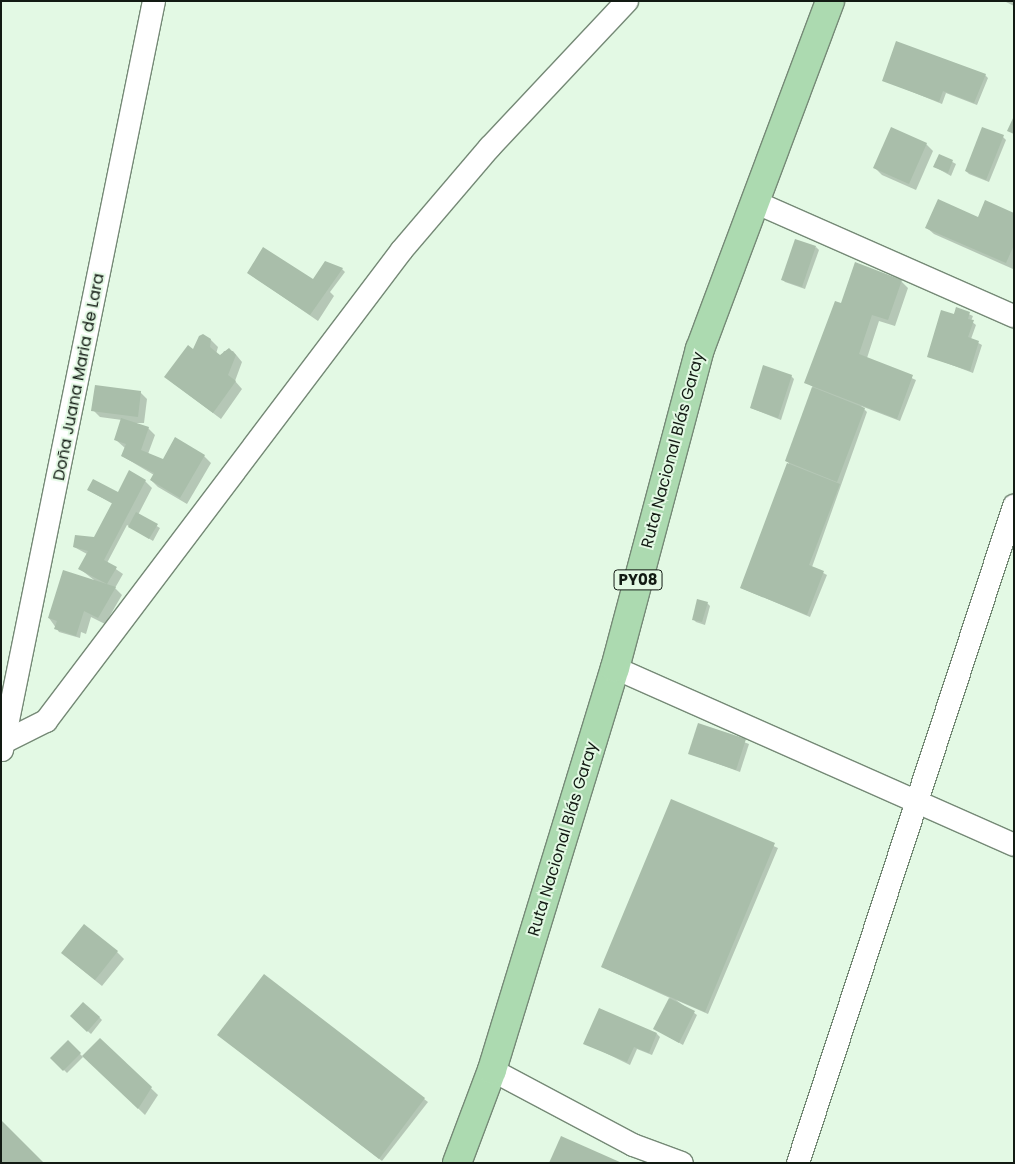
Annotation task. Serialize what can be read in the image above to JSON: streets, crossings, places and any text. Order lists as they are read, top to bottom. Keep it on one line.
{"streets":{"highway":["Ruta Nacional Blás Garay","PY08"],"street":["Doña Juana Maria de Lara"]}}
